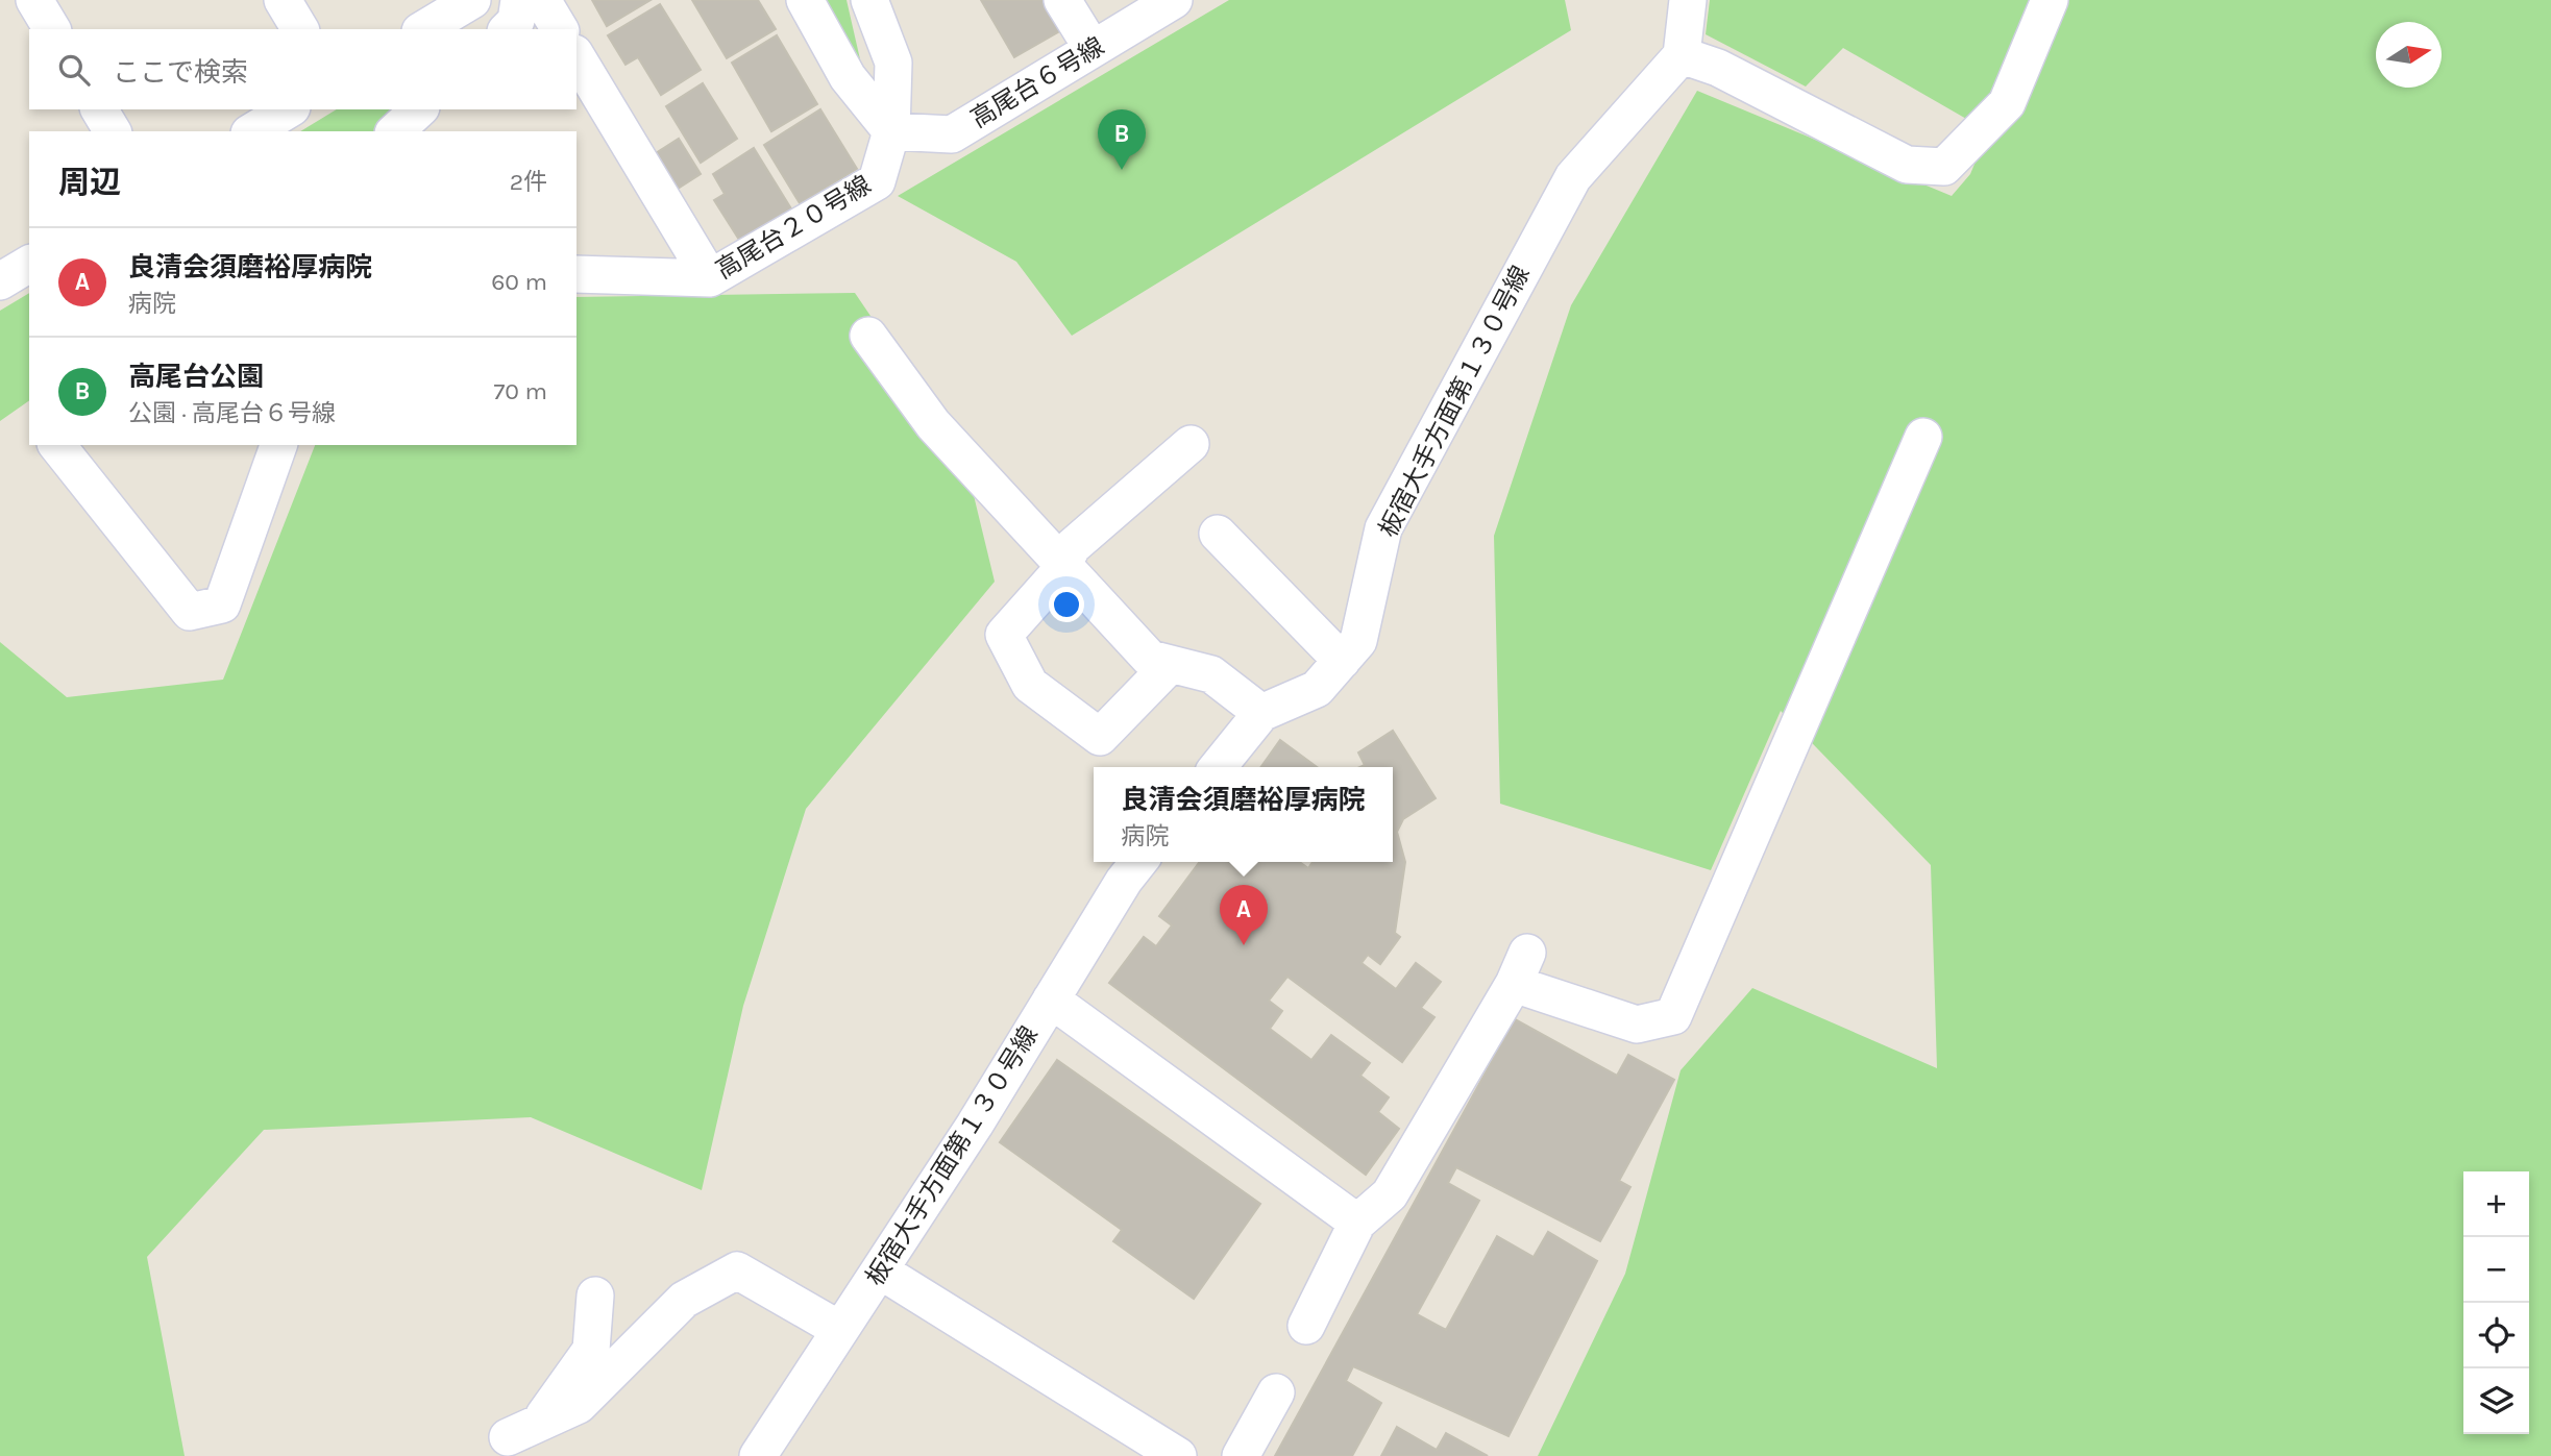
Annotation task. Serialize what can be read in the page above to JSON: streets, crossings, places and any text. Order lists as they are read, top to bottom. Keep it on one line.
{"streets":{"street":["高尾台６号線","高尾台２０号線","板宿大手方面第１３０号線"]},"crossings":[["高尾台６号線","高尾台２０号線"]],"north":"right","page":{"search":"ここで検索","pins":["B","A"],"heading":["周辺","2件"],"list":[{"mark":"A","name":"良清会須磨裕厚病院","note":"病院","value":"60 m"},{"mark":"B","name":"高尾台公園","note":"公園 · 高尾台６号線","value":"70 m"}],"popup":["良清会須磨裕厚病院","病院"],"map_buttons":["+","−"]}}
